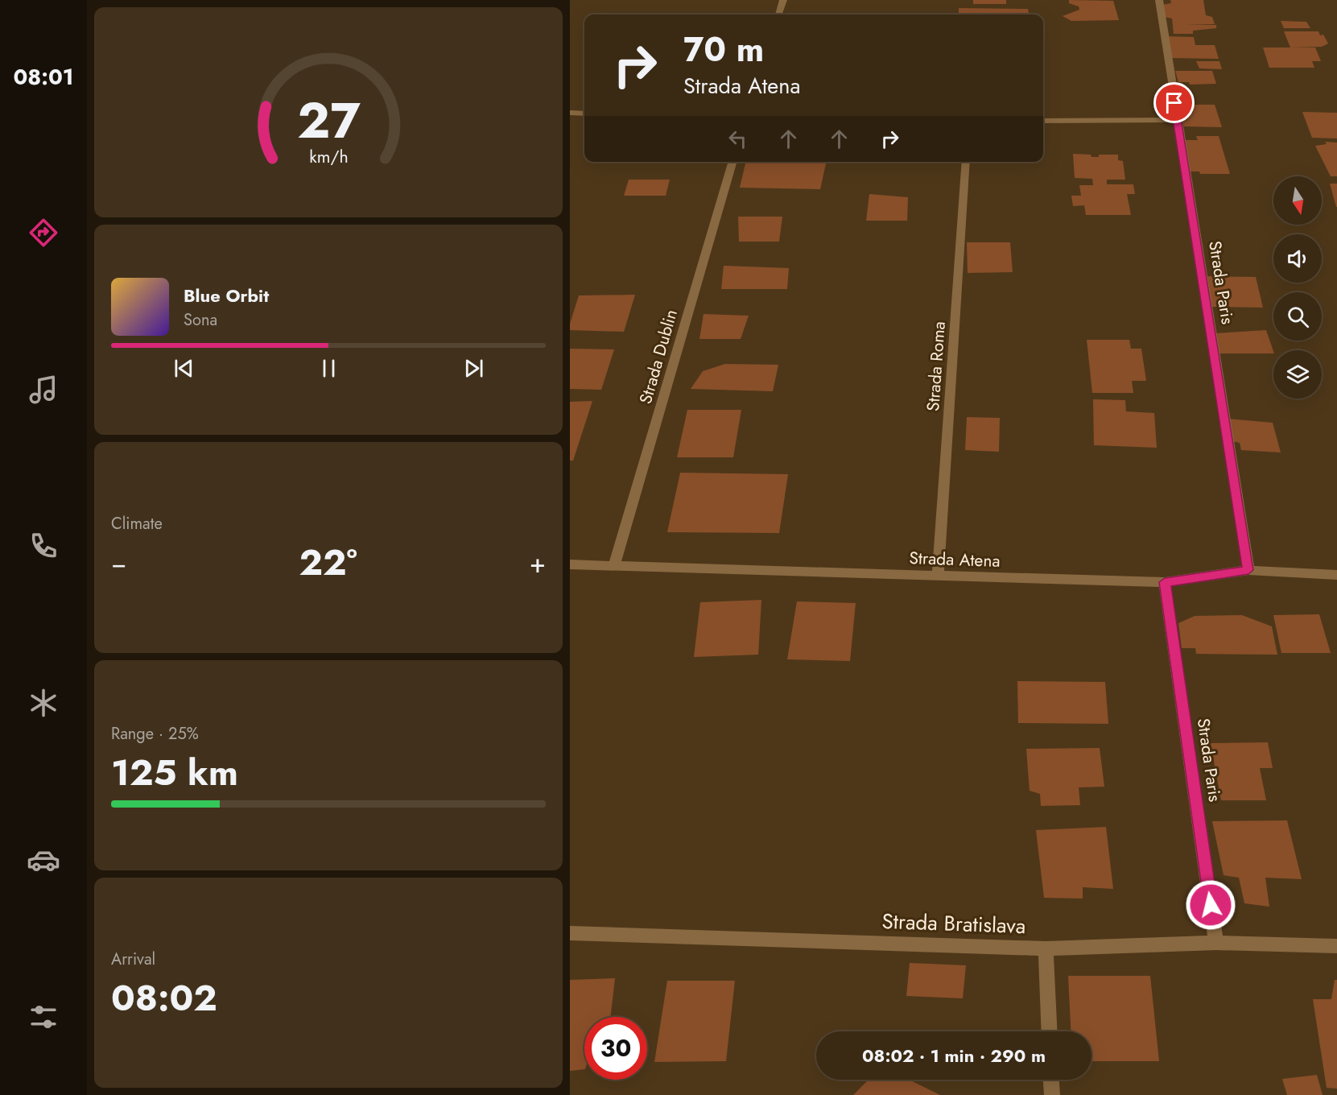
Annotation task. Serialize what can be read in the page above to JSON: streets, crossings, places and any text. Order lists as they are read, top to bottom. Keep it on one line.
{"streets":{"street":["Strada Paris","Strada Dublin","Strada Roma","Strada Atena","Strada Bratislava"]},"crossings":[["Strada Paris","Strada Atena"],["Strada Paris","Strada Bratislava"],["Strada Dublin","Strada Atena"],["Strada Roma","Strada Atena"]],"north":"bottom","page":{"tabs":"08:01","turn":["70 m","Strada Atena"],"song":["Blue Orbit","Sona"],"tile":["Climate",["Range · 25%","125 km"],["Arrival","08:02"]],"heat":["−","22°","+"],"limit":"30","trip":"08:02 · 1 min · 290 m","gauge":["27","km/h"]}}
